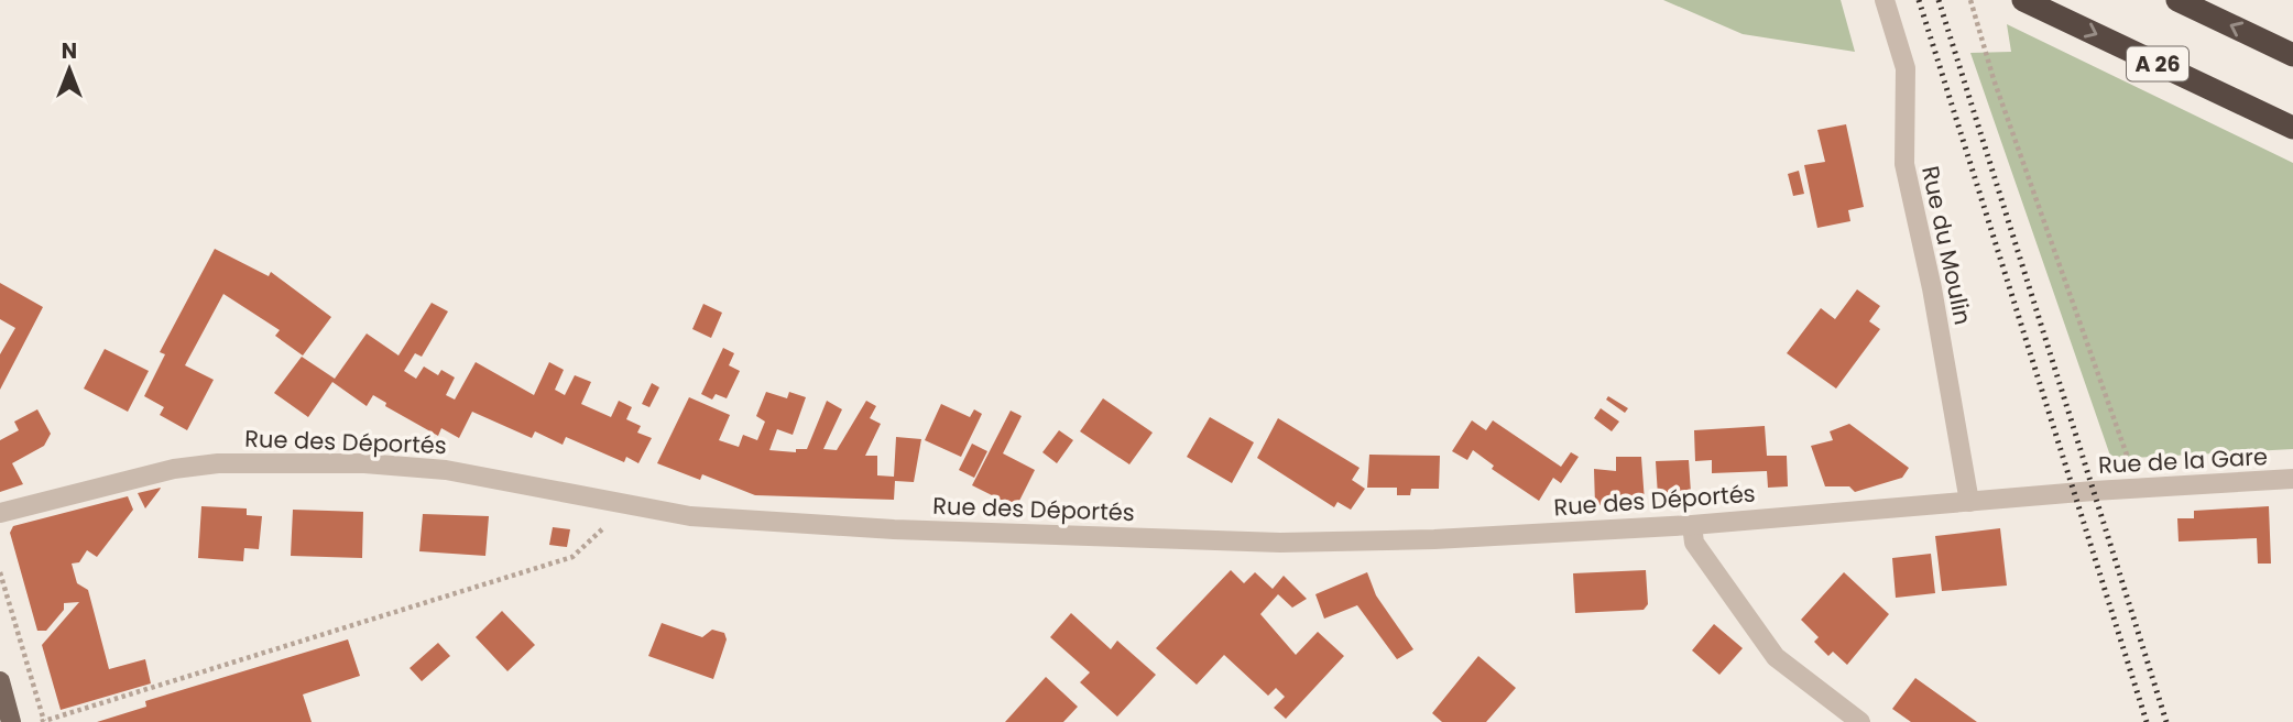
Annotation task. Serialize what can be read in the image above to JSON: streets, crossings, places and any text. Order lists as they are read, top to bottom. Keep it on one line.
{"streets":{"highway":["A 26"],"street":["Rue du Moulin","Rue des Déportés","Rue de la Gare"]},"crossings":[["Rue du Moulin","Rue des Déportés"],["Rue des Déportés","Rue de la Gare"]],"north":"top"}
